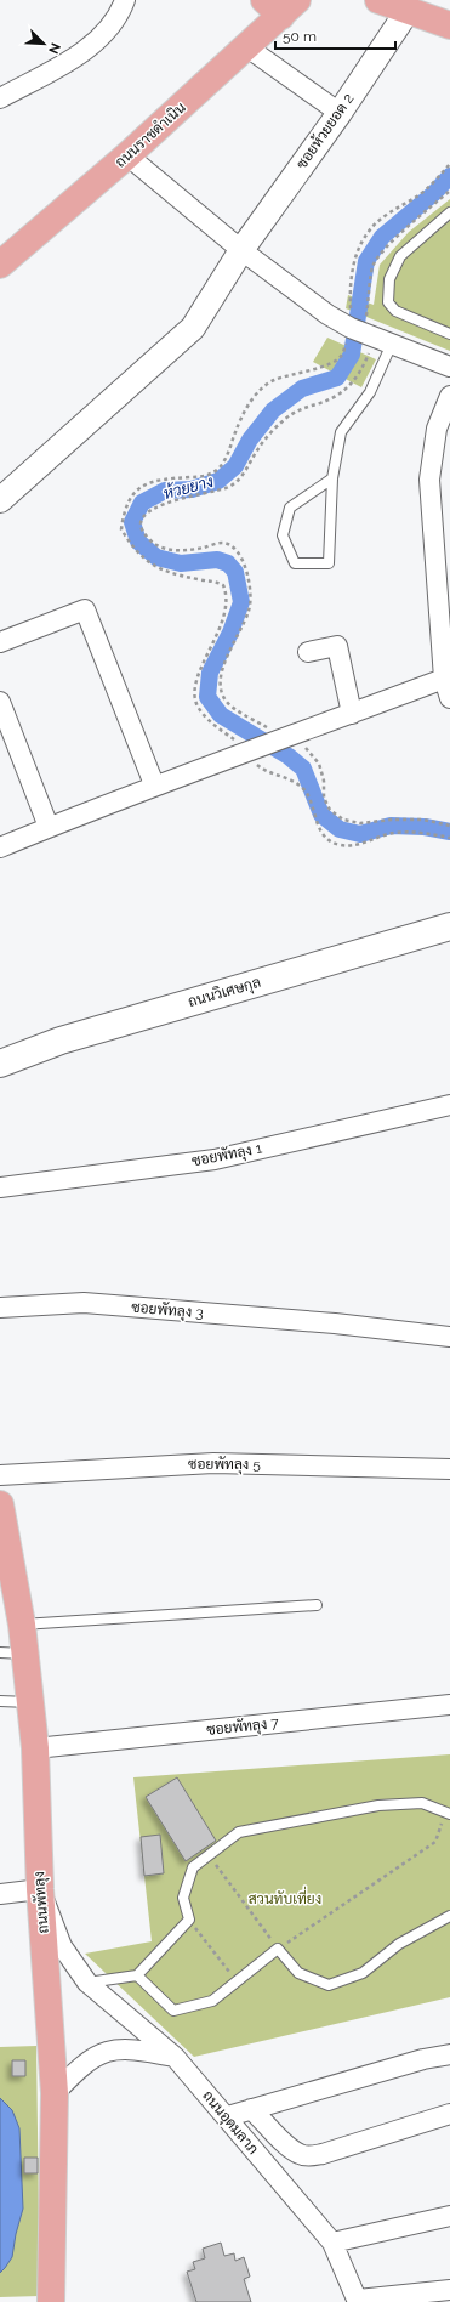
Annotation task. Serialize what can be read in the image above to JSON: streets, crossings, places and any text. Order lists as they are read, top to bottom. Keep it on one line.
{"streets":{"main road":["ถนนราชดำเนิน","ถนนวิเศษกุล","ถนนพัทลุง"],"street":["ซอยห้วยยอด 2","ซอยพัทลุง 1","ซอยพัทลุง 3","ซอยพัทลุง 5","ซอยพัทลุง 7","ถนนอุดมลาภ"]},"crossings":[["ซอยพัทลุง 7","ถนนพัทลุง"],["ถนนพัทลุง","ถนนอุดมลาภ"]],"water":["ห้วยยาง"],"parks":["สวนทับเที่ยง"],"scale_bar":"50 m","north":"bottom right"}
